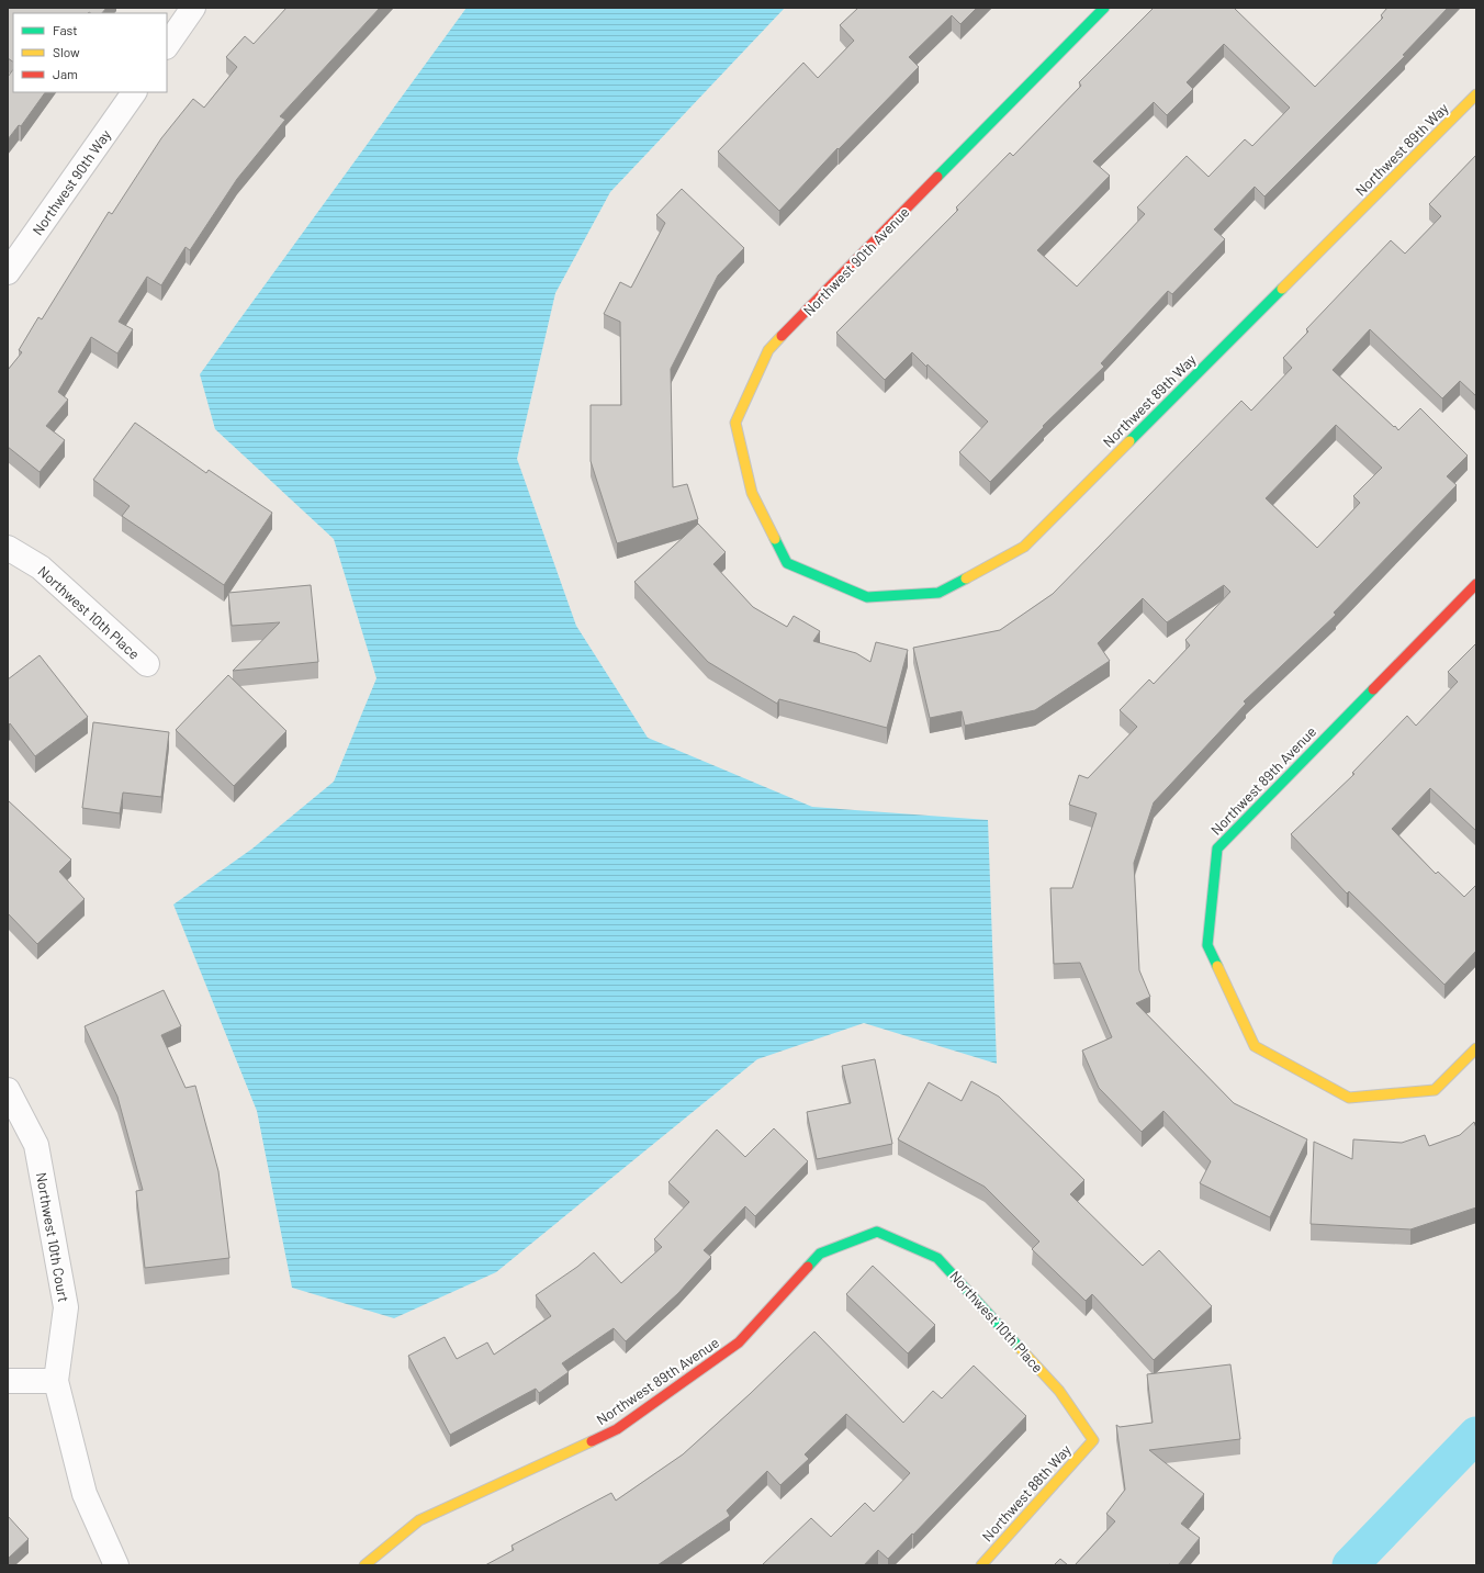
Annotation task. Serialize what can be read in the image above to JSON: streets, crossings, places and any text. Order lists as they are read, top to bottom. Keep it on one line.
{"streets":{"street":["Northwest 89th Way","Northwest 90th Way","Northwest 90th Avenue","Northwest 10th Place","Northwest 89th Avenue","Northwest 10th Court","Northwest 88th Way"]},"crossings":[["Northwest 89th Way","Northwest 90th Avenue"],["Northwest 10th Place","Northwest 89th Avenue"],["Northwest 10th Place","Northwest 88th Way"]],"legend":["Fast","Slow","Jam"]}
